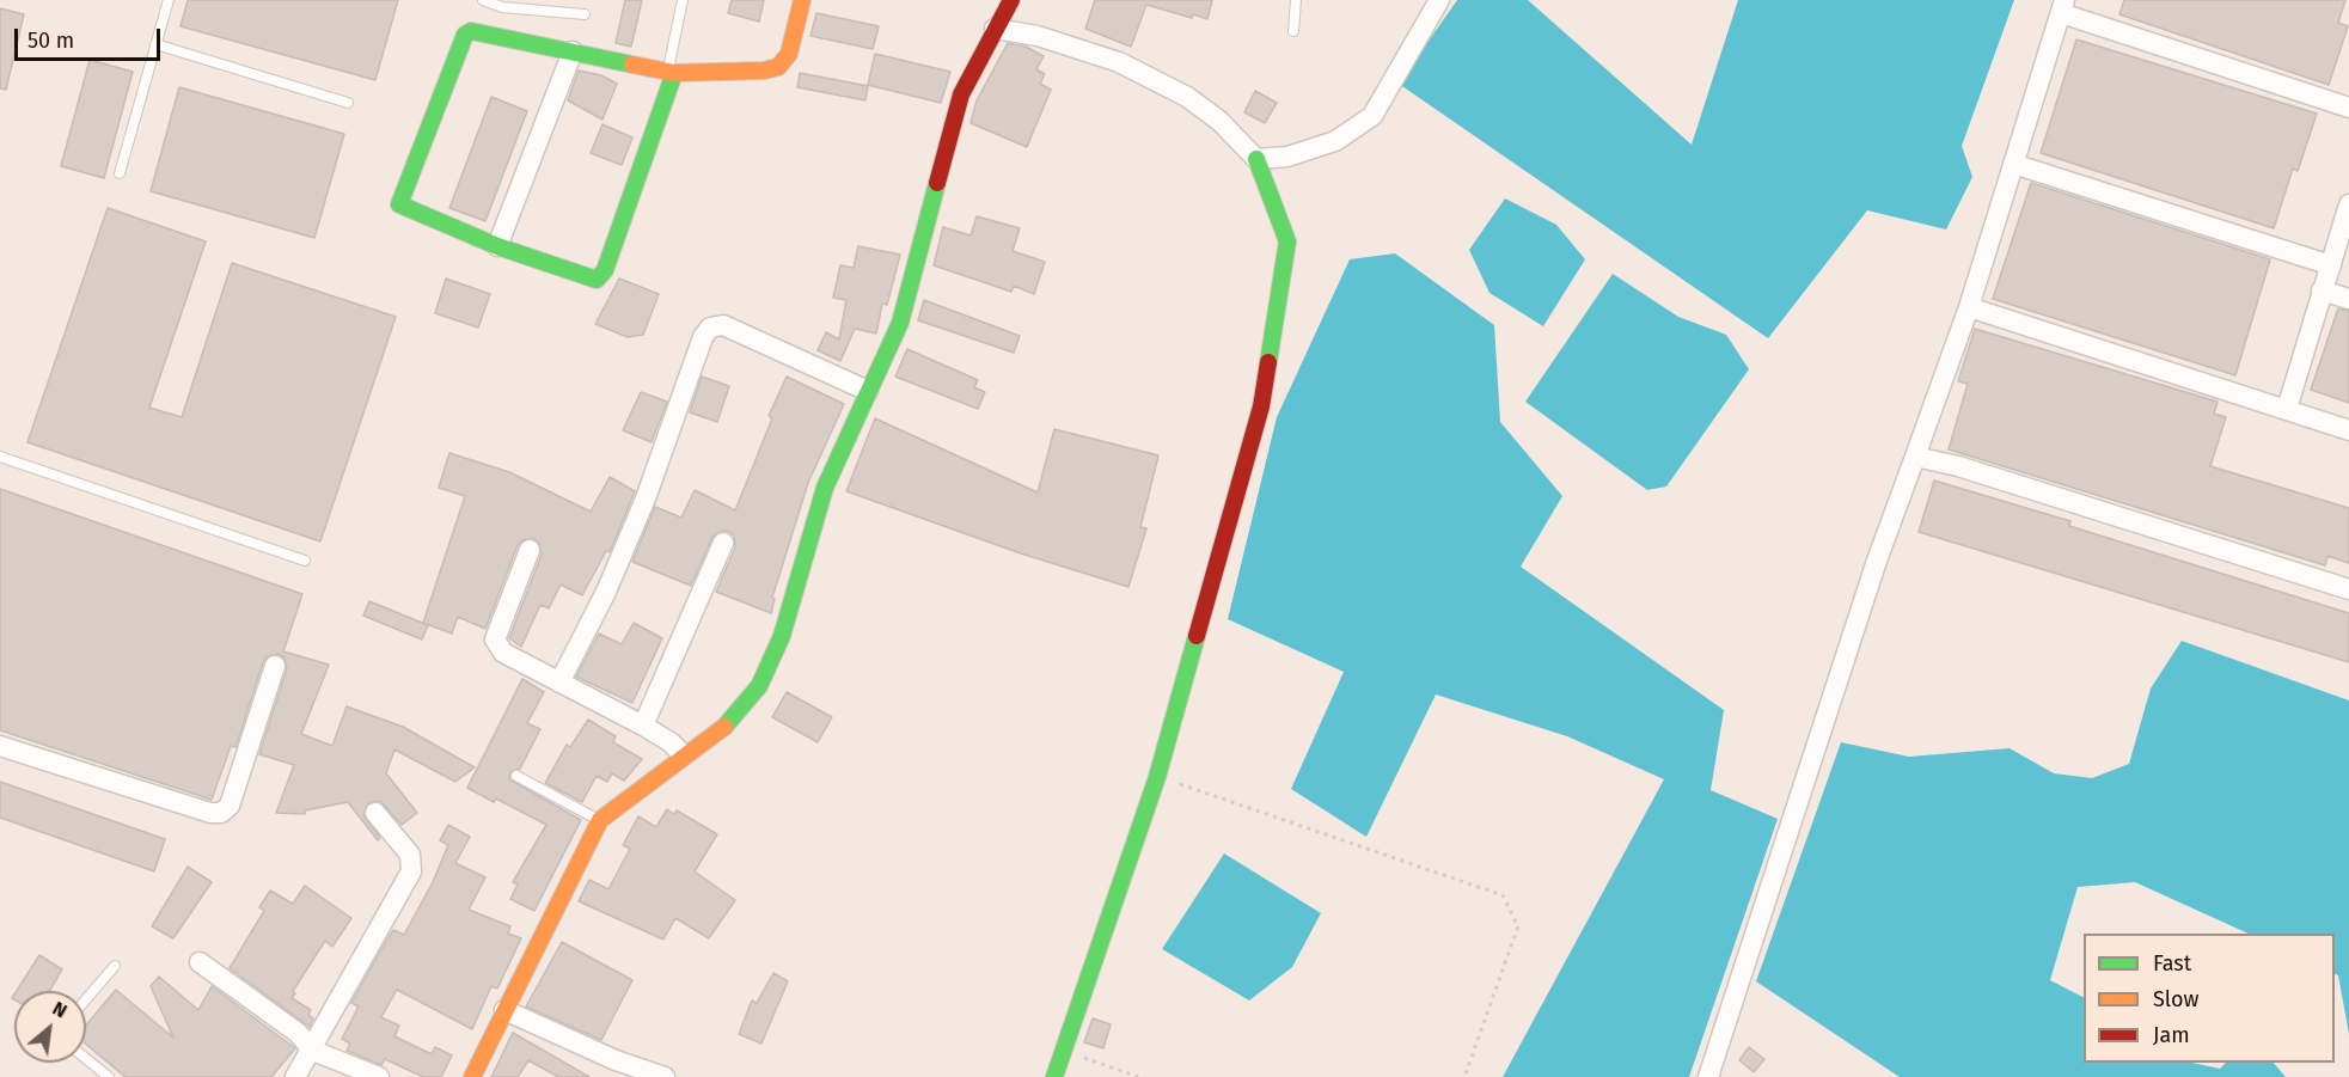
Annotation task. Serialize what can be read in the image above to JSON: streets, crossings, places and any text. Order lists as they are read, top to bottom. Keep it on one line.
{"legend":["Fast","Slow","Jam"],"scale_bar":"50 m","north":"top right"}
